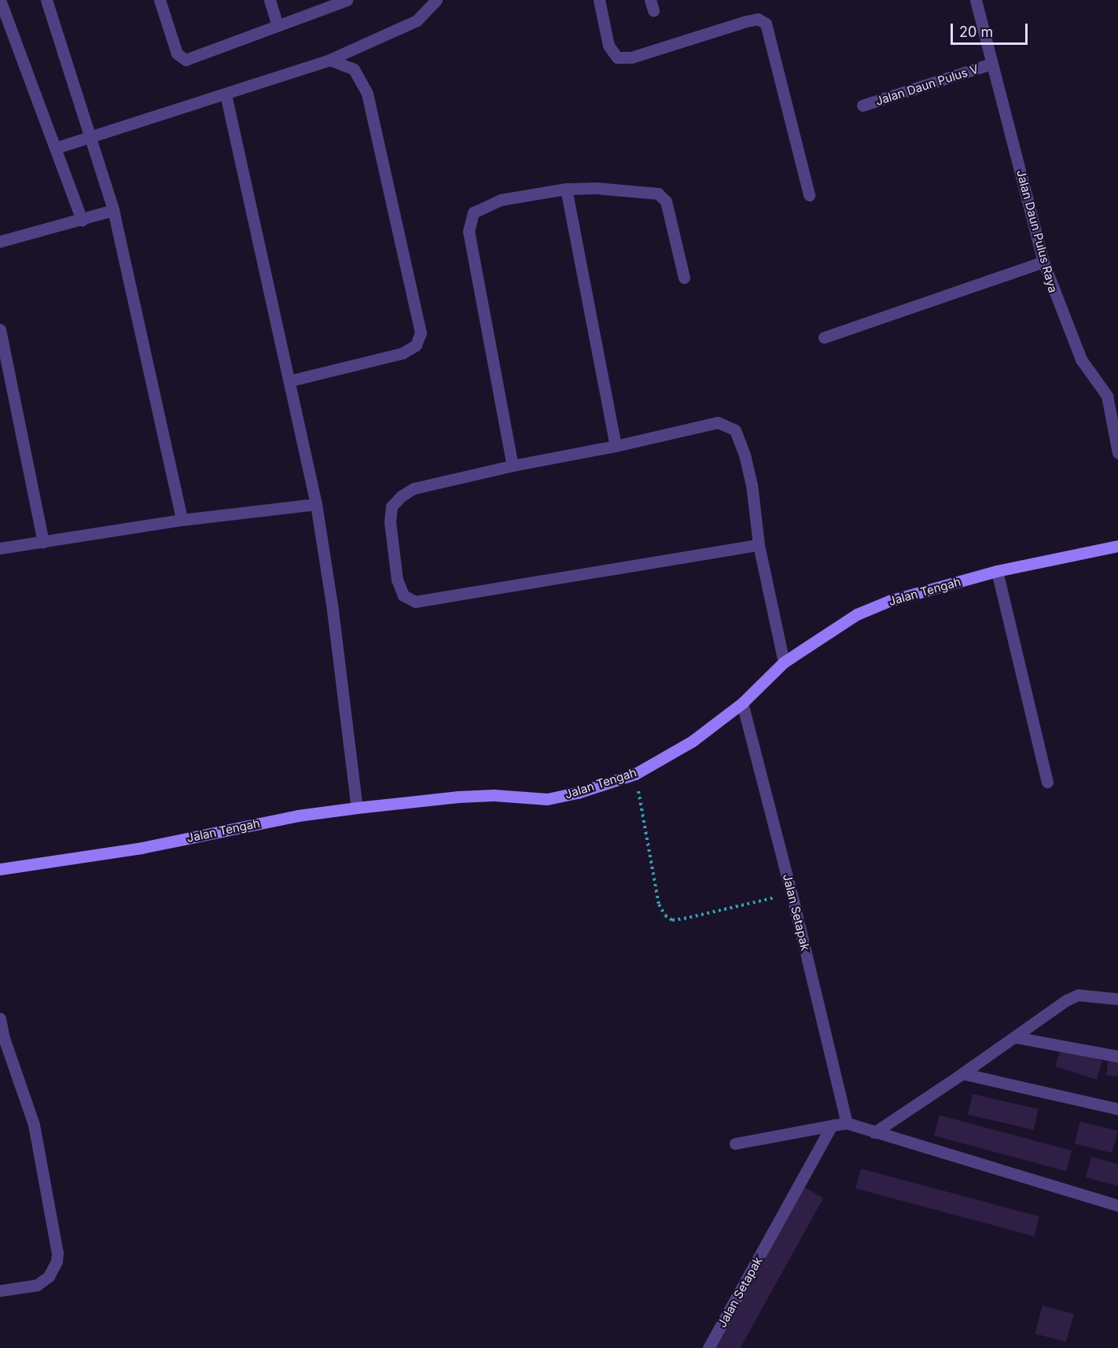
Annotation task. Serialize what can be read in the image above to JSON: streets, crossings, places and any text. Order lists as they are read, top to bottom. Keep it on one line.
{"streets":{"main road":["Jalan Tengah"],"street":["Jalan Daun Pulus V","Jalan Daun Pulus Raya","Jalan Setapak"]},"crossings":[["Jalan Daun Pulus V","Jalan Daun Pulus Raya"],["Jalan Tengah","Jalan Setapak"]],"scale_bar":"20 m"}
